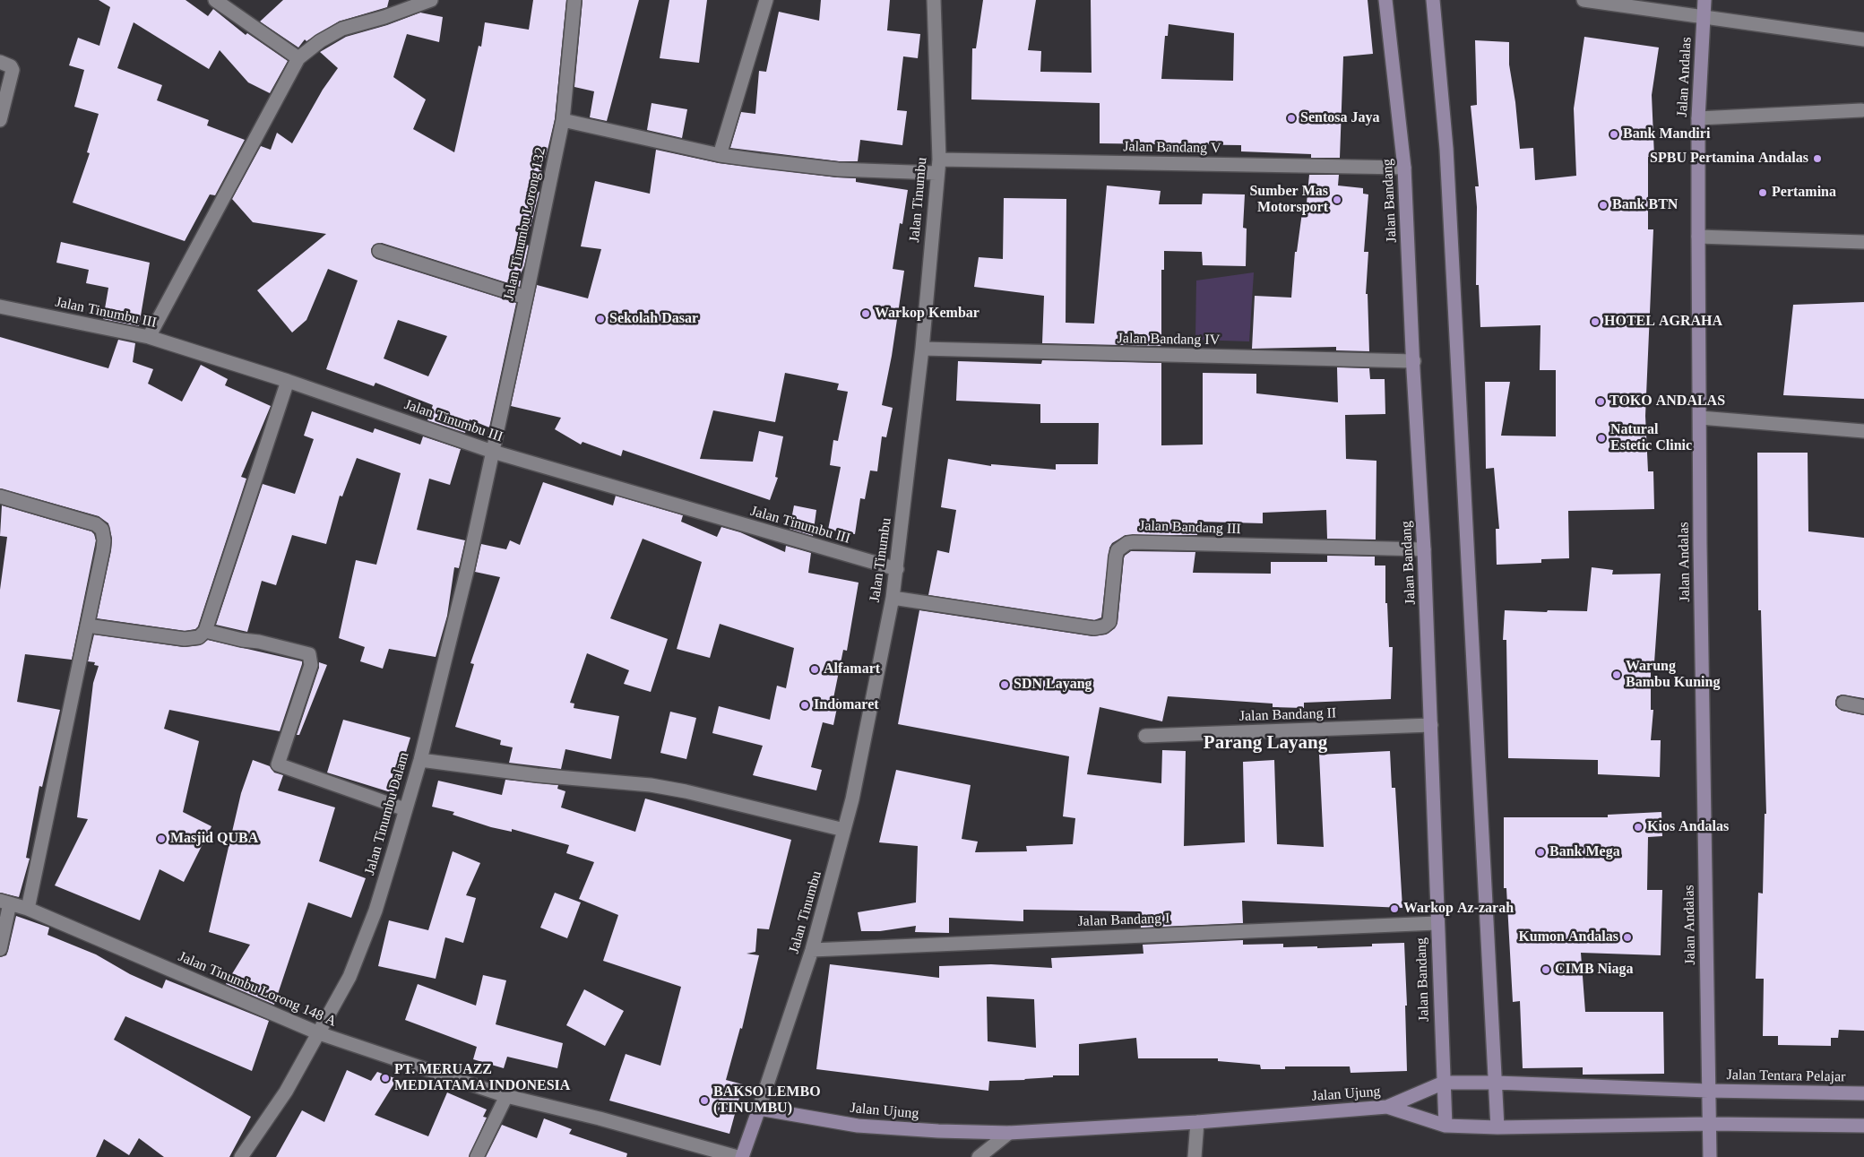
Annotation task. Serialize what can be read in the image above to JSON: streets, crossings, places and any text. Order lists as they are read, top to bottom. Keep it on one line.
{"streets":{"main road":["Jalan Andalas","Jalan Bandang","Jalan Tentara Pelajar","Jalan Ujung"],"street":["Jalan Bandang V","Jalan Tinumbu","Jalan Tinumbu Lorong 132","Jalan Tinumbu III","Jalan Bandang IV","Jalan Bandang III","Jalan Bandang II","Jalan Tinumbu Dalam","Jalan Bandang I","Jalan Tinumbu Lorong 148 A"]},"crossings":[["Jalan Andalas","Jalan Tentara Pelajar"],["Jalan Andalas","Jalan Ujung"],["Jalan Bandang V","Jalan Tinumbu"],["Jalan Bandang V","Jalan Bandang"],["Jalan Tinumbu","Jalan Tinumbu III"],["Jalan Tinumbu","Jalan Bandang IV"],["Jalan Tinumbu","Jalan Bandang III"],["Jalan Tinumbu","Jalan Bandang I"],["Jalan Tinumbu","Jalan Ujung"],["Jalan Bandang","Jalan Bandang IV"],["Jalan Bandang","Jalan Bandang III"],["Jalan Bandang","Jalan Bandang II"],["Jalan Bandang","Jalan Bandang I"],["Jalan Bandang","Jalan Tentara Pelajar"],["Jalan Bandang","Jalan Ujung"],["Jalan Tinumbu Lorong 132","Jalan Tinumbu III"],["Jalan Tinumbu Lorong 132","Jalan Tinumbu Dalam"],["Jalan Tinumbu III","Jalan Tinumbu Dalam"],["Jalan Tinumbu Dalam","Jalan Tinumbu Lorong 148 A"]],"districts":["Parang Layang"],"places":["Sentosa Jaya","Bank Mandiri","SPBU Pertamina Andalas","Pertamina","Sumber Mas Motorsport","Bank BTN","Warkop Kembar","Sekolah Dasar","HOTEL AGRAHA","TOKO ANDALAS","Natural Estetic Clinic","Alfamart","Warung Bambu Kuning","SDN Layang","Indomaret","Kios Andalas","Masjid QUBA","Bank Mega","Warkop Az-zarah","Kumon Andalas","CIMB Niaga","PT. MERUAZZ MEDIATAMA INDONESIA","BAKSO LEMBO (TINUMBU)"]}
